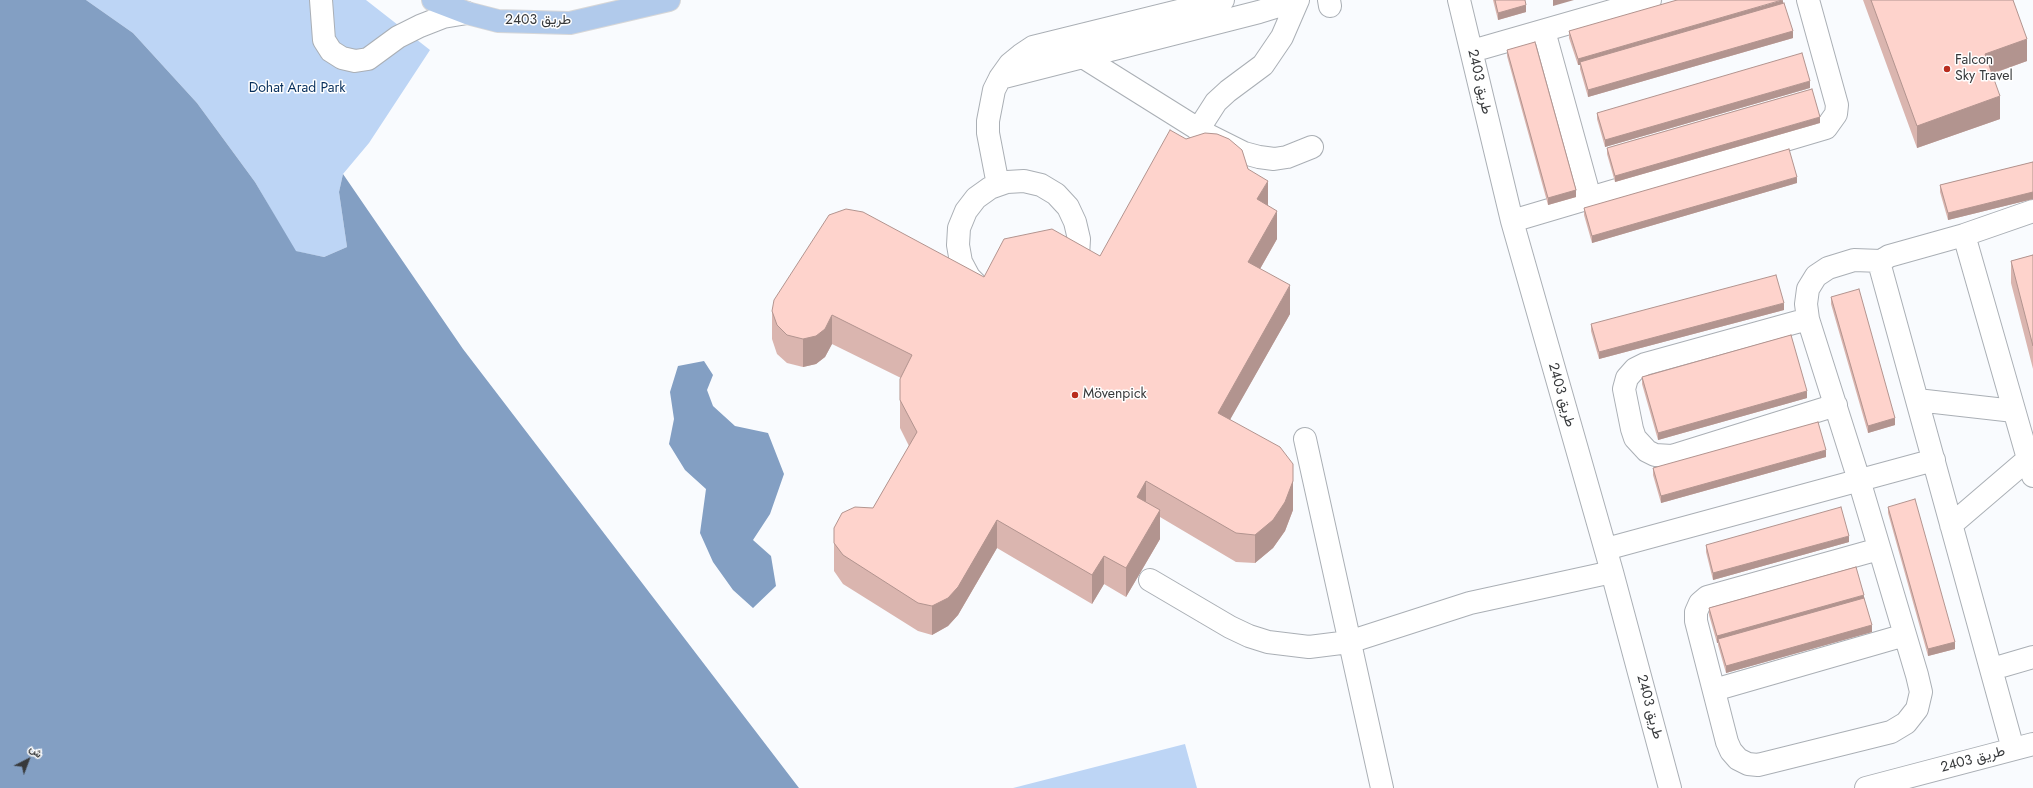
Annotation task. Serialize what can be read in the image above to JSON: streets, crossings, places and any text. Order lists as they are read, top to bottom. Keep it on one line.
{"streets":{"main road":["طريق 2403"]},"parks":["Dohat Arad Park"],"places":["Falcon Sky Travel","Mövenpick"],"north":"top right"}
